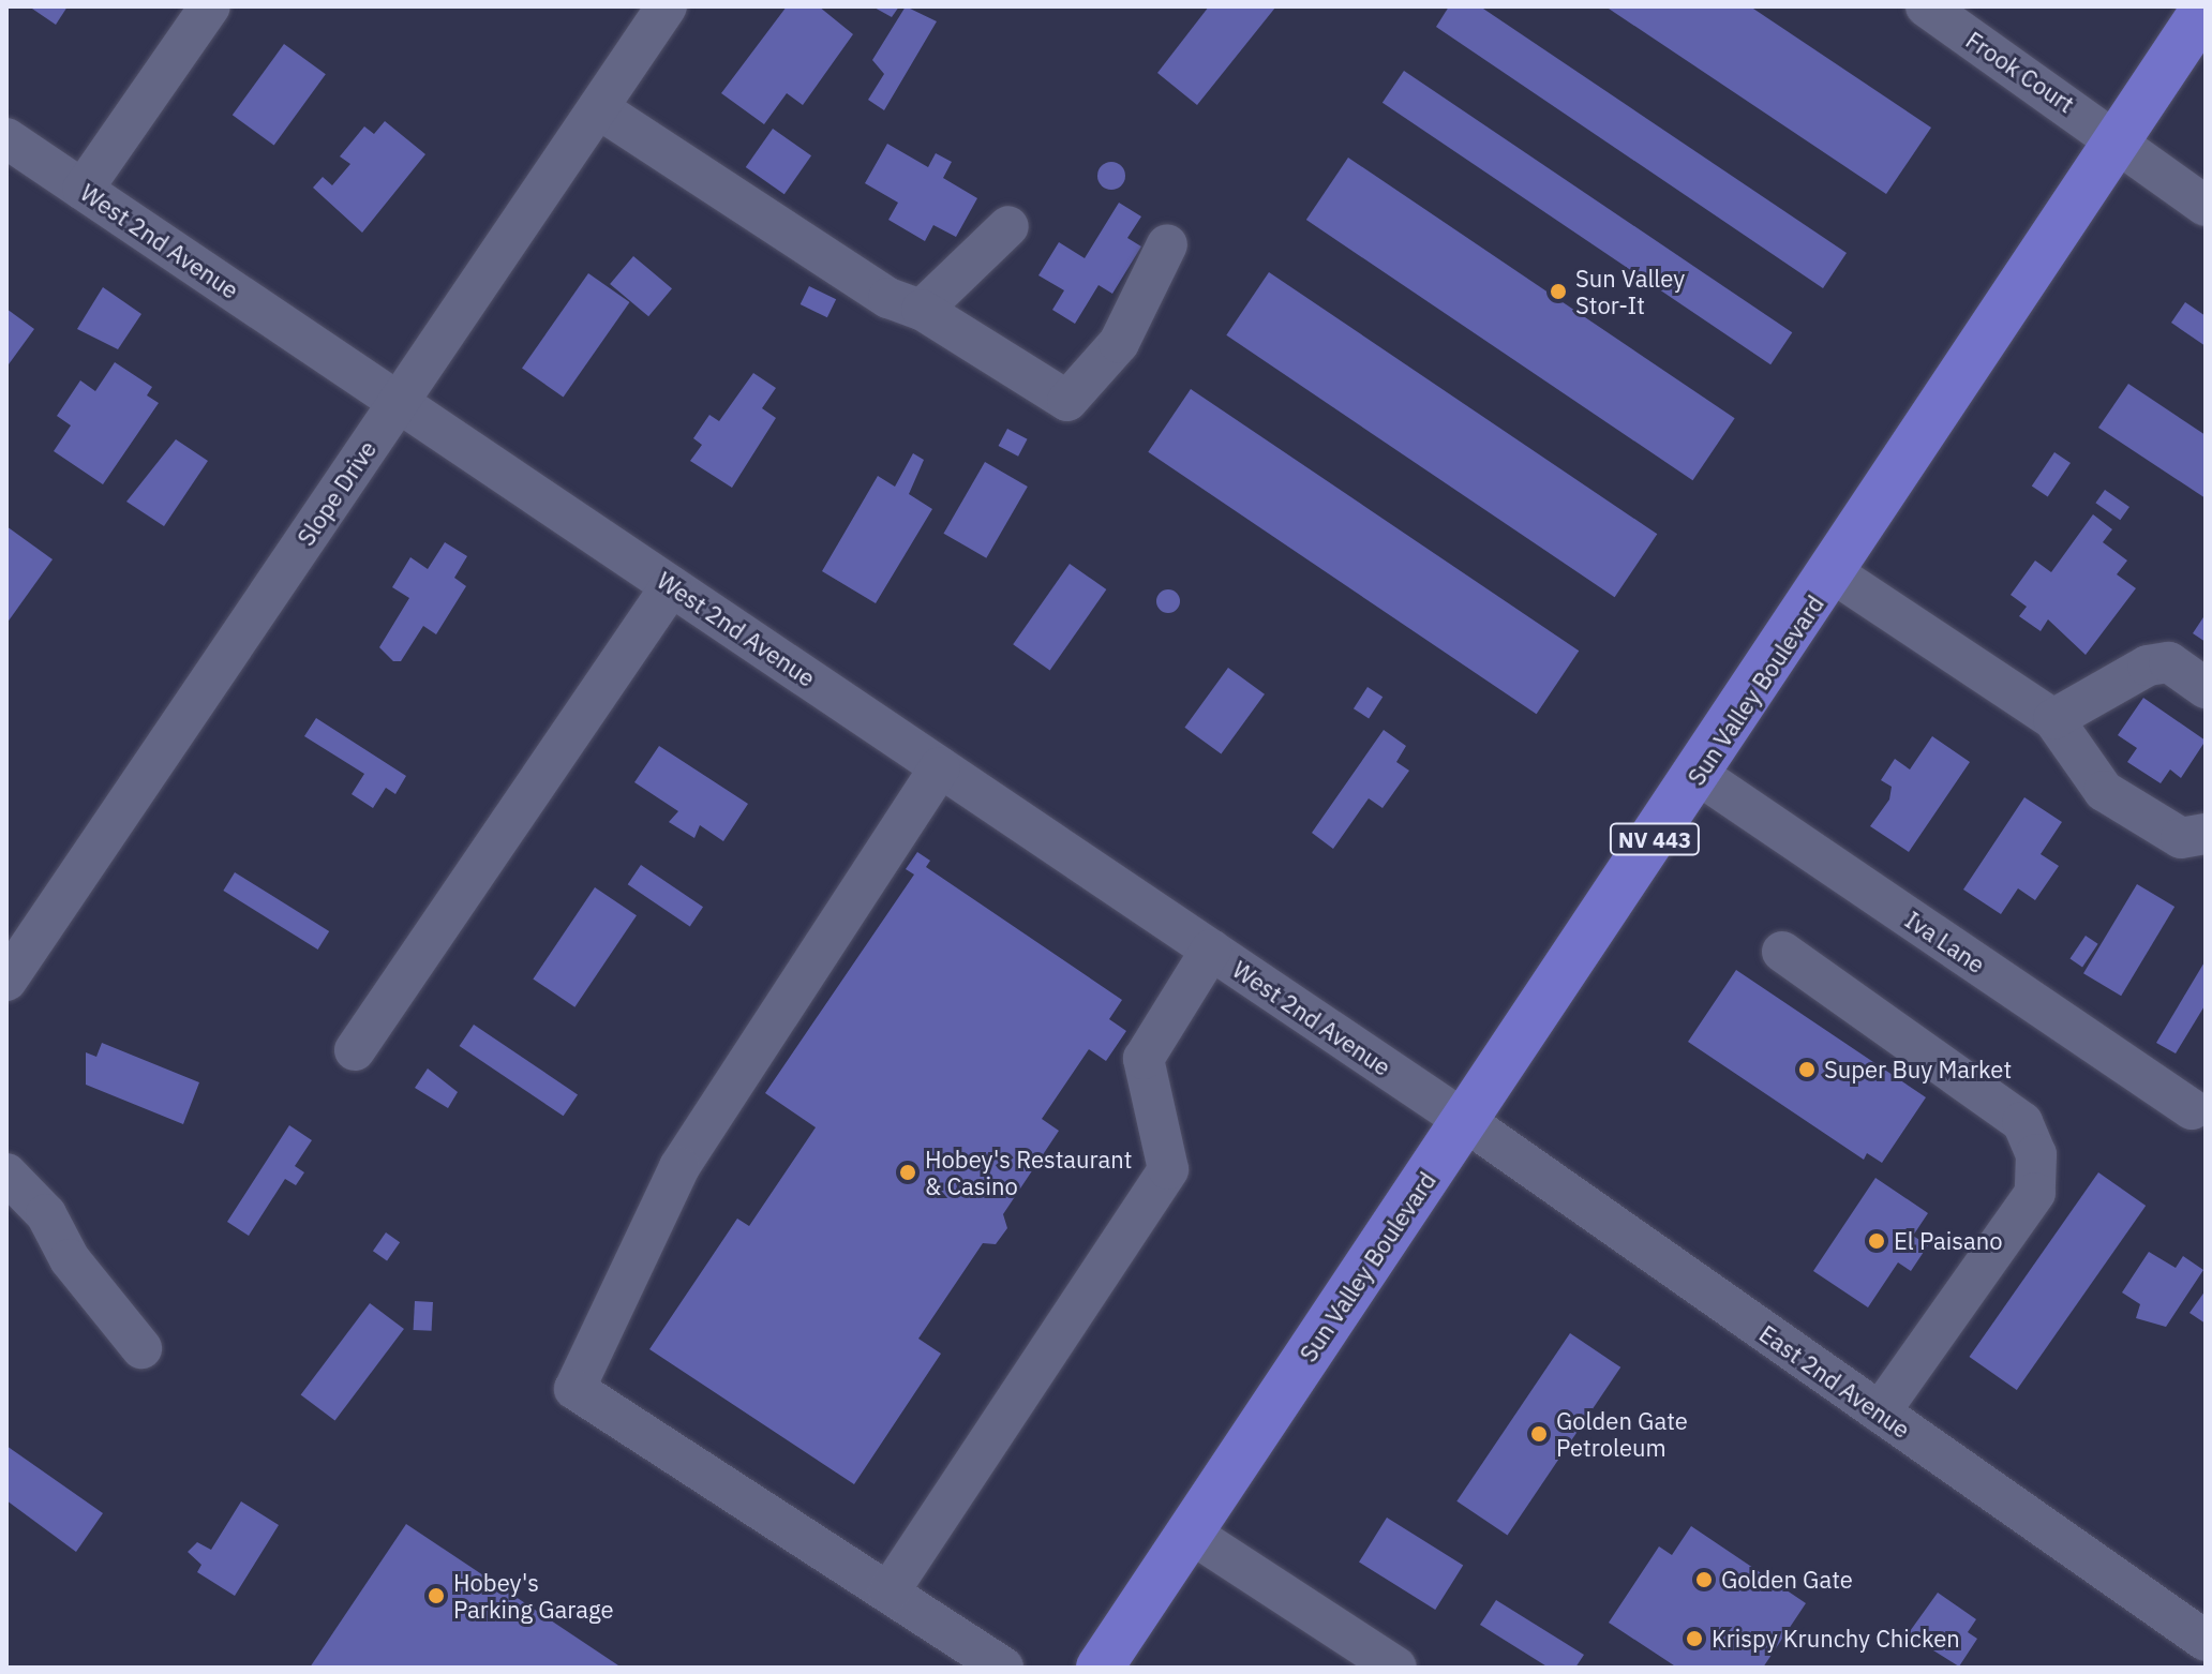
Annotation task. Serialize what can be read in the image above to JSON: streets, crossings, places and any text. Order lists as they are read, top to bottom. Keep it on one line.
{"streets":{"main road":["Sun Valley Boulevard","NV 443"],"street":["Frook Court","West 2nd Avenue","Slope Drive","Iva Lane","East 2nd Avenue"]},"crossings":[["Frook Court","Sun Valley Boulevard"],["West 2nd Avenue","Slope Drive"],["West 2nd Avenue","Sun Valley Boulevard"],["West 2nd Avenue","East 2nd Avenue"],["Sun Valley Boulevard","Iva Lane"],["Sun Valley Boulevard","East 2nd Avenue"]],"places":["Sun Valley Stor-It","Super Buy Market","Hobey's Restaurant & Casino","El Paisano","Golden Gate Petroleum","Golden Gate","Hobey's Parking Garage","Krispy Krunchy Chicken"]}
